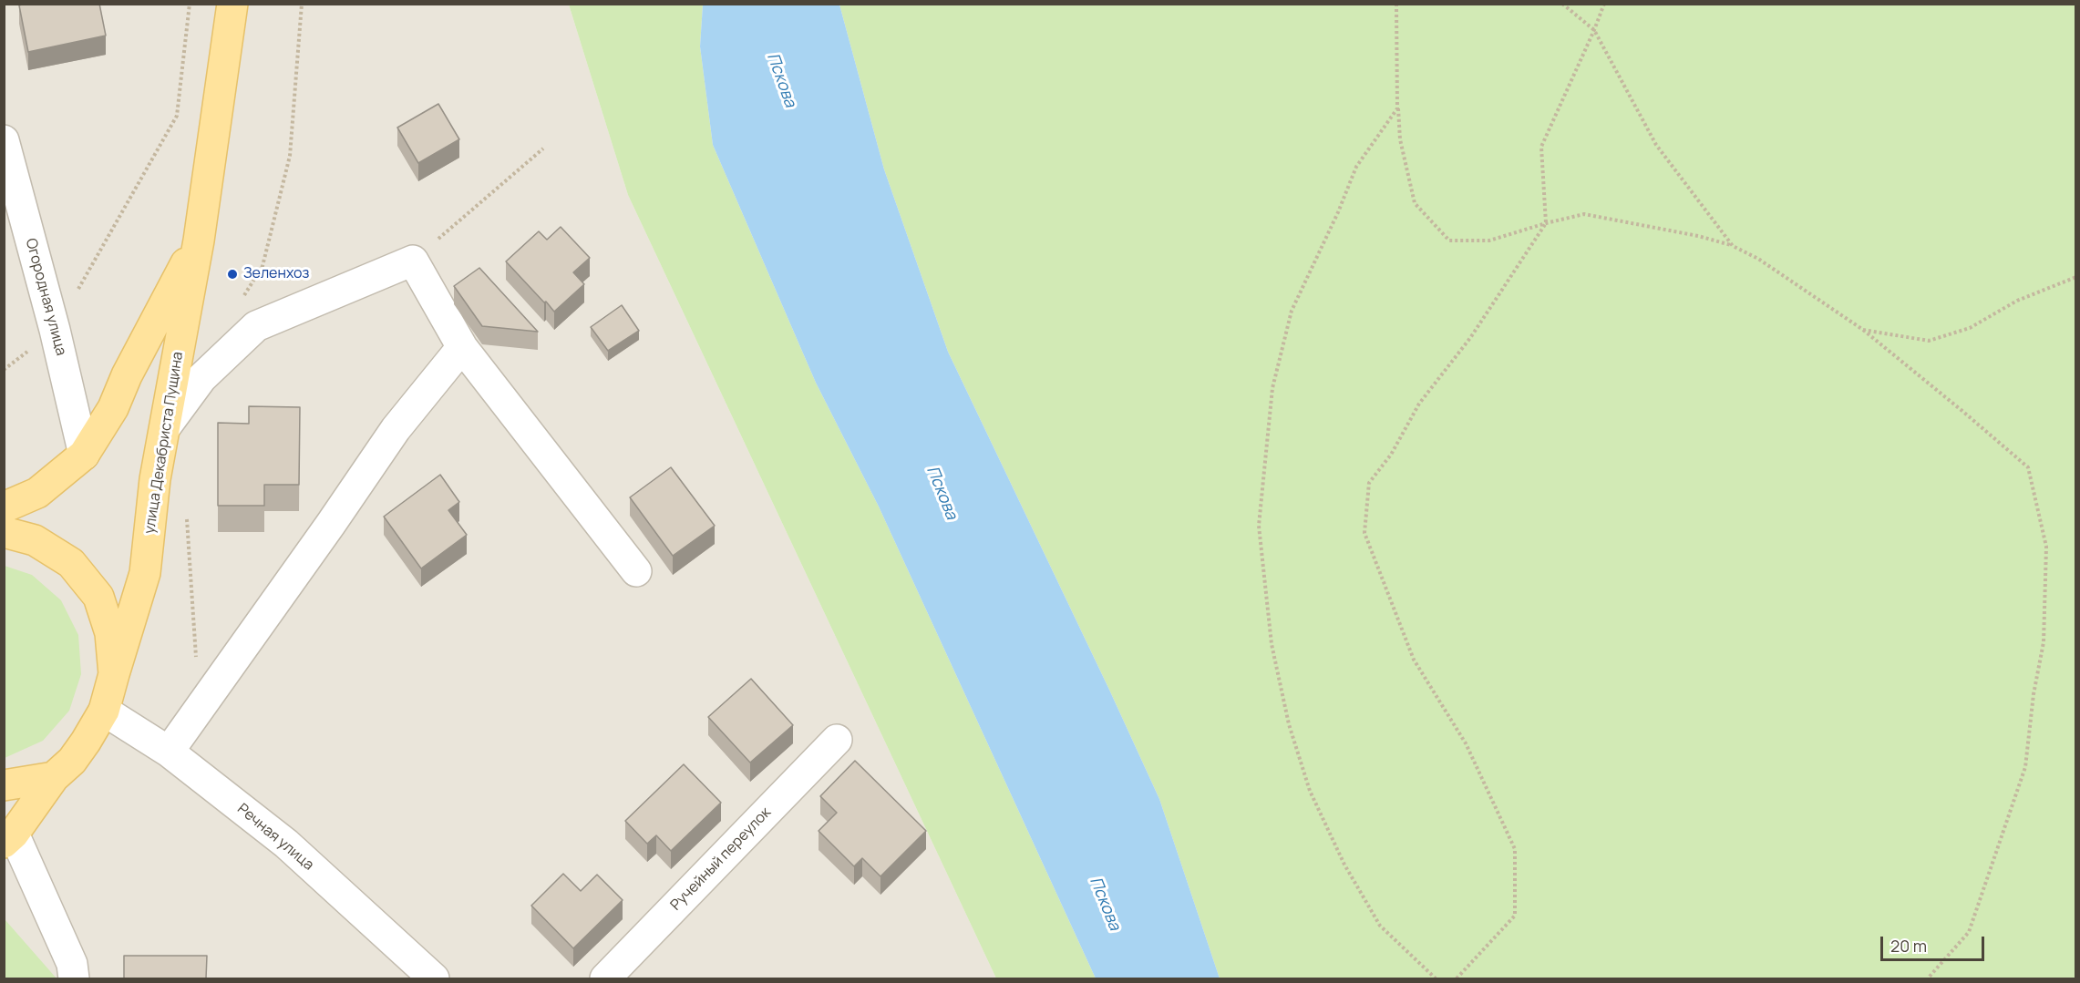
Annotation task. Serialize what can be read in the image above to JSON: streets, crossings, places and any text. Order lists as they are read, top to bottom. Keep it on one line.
{"streets":{"main road":["улица Декабриста Пущина"],"street":["Огородная улица","Речная улица","Ручейный переулок"]},"crossings":[["Огородная улица","улица Декабриста Пущина"],["улица Декабриста Пущина","Речная улица"]],"water":["Пскова"],"places":["Зеленхоз"],"scale_bar":"20 m"}
